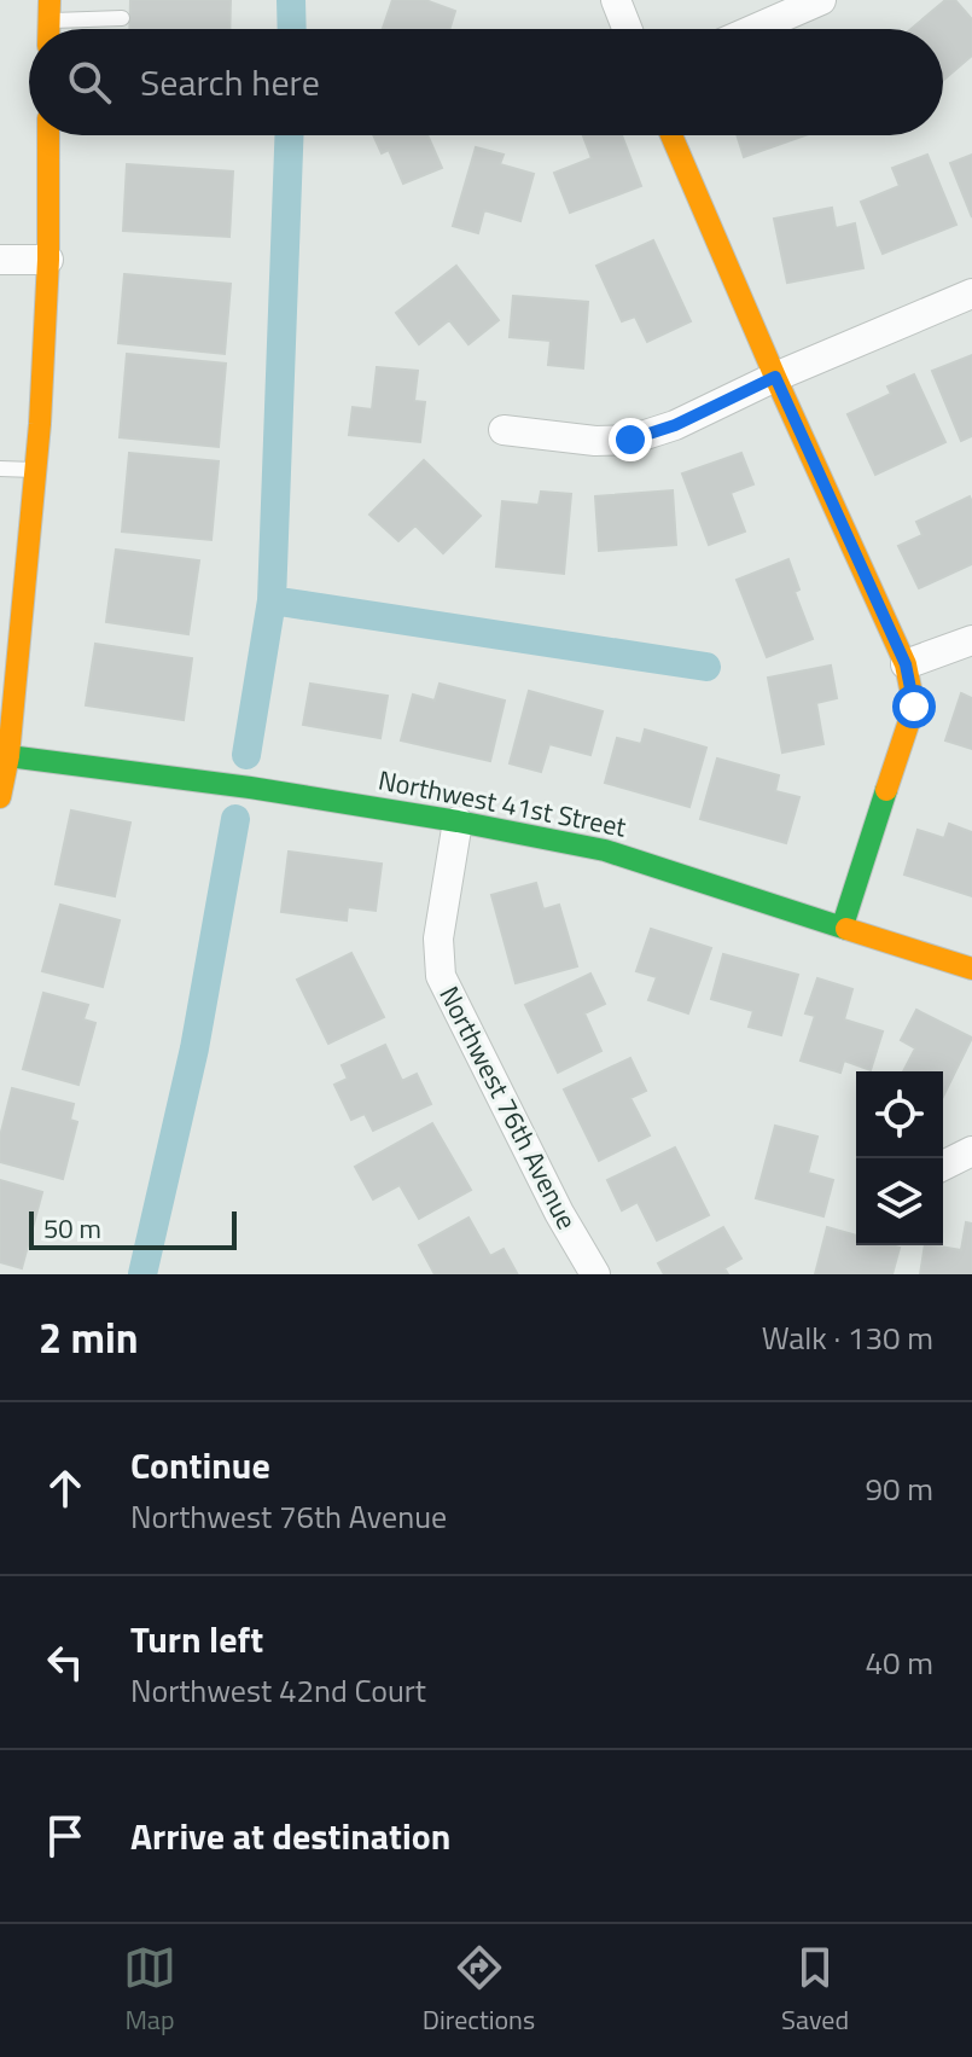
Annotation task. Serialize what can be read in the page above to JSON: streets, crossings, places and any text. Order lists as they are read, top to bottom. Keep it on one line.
{"streets":{"street":["Northwest 41st Street","Northwest 76th Avenue"]},"crossings":[["Northwest 41st Street","Northwest 76th Avenue"]],"scale_bar":"50 m","page":{"search":"Search here","scale":"50 m","heading":["2 min","Walk · 130 m"],"list":[["Continue","Northwest 76th Avenue","90 m"],["Turn left","Northwest 42nd Court","40 m"],"Arrive at destination"],"nav":["Map","Directions","Saved"]}}
